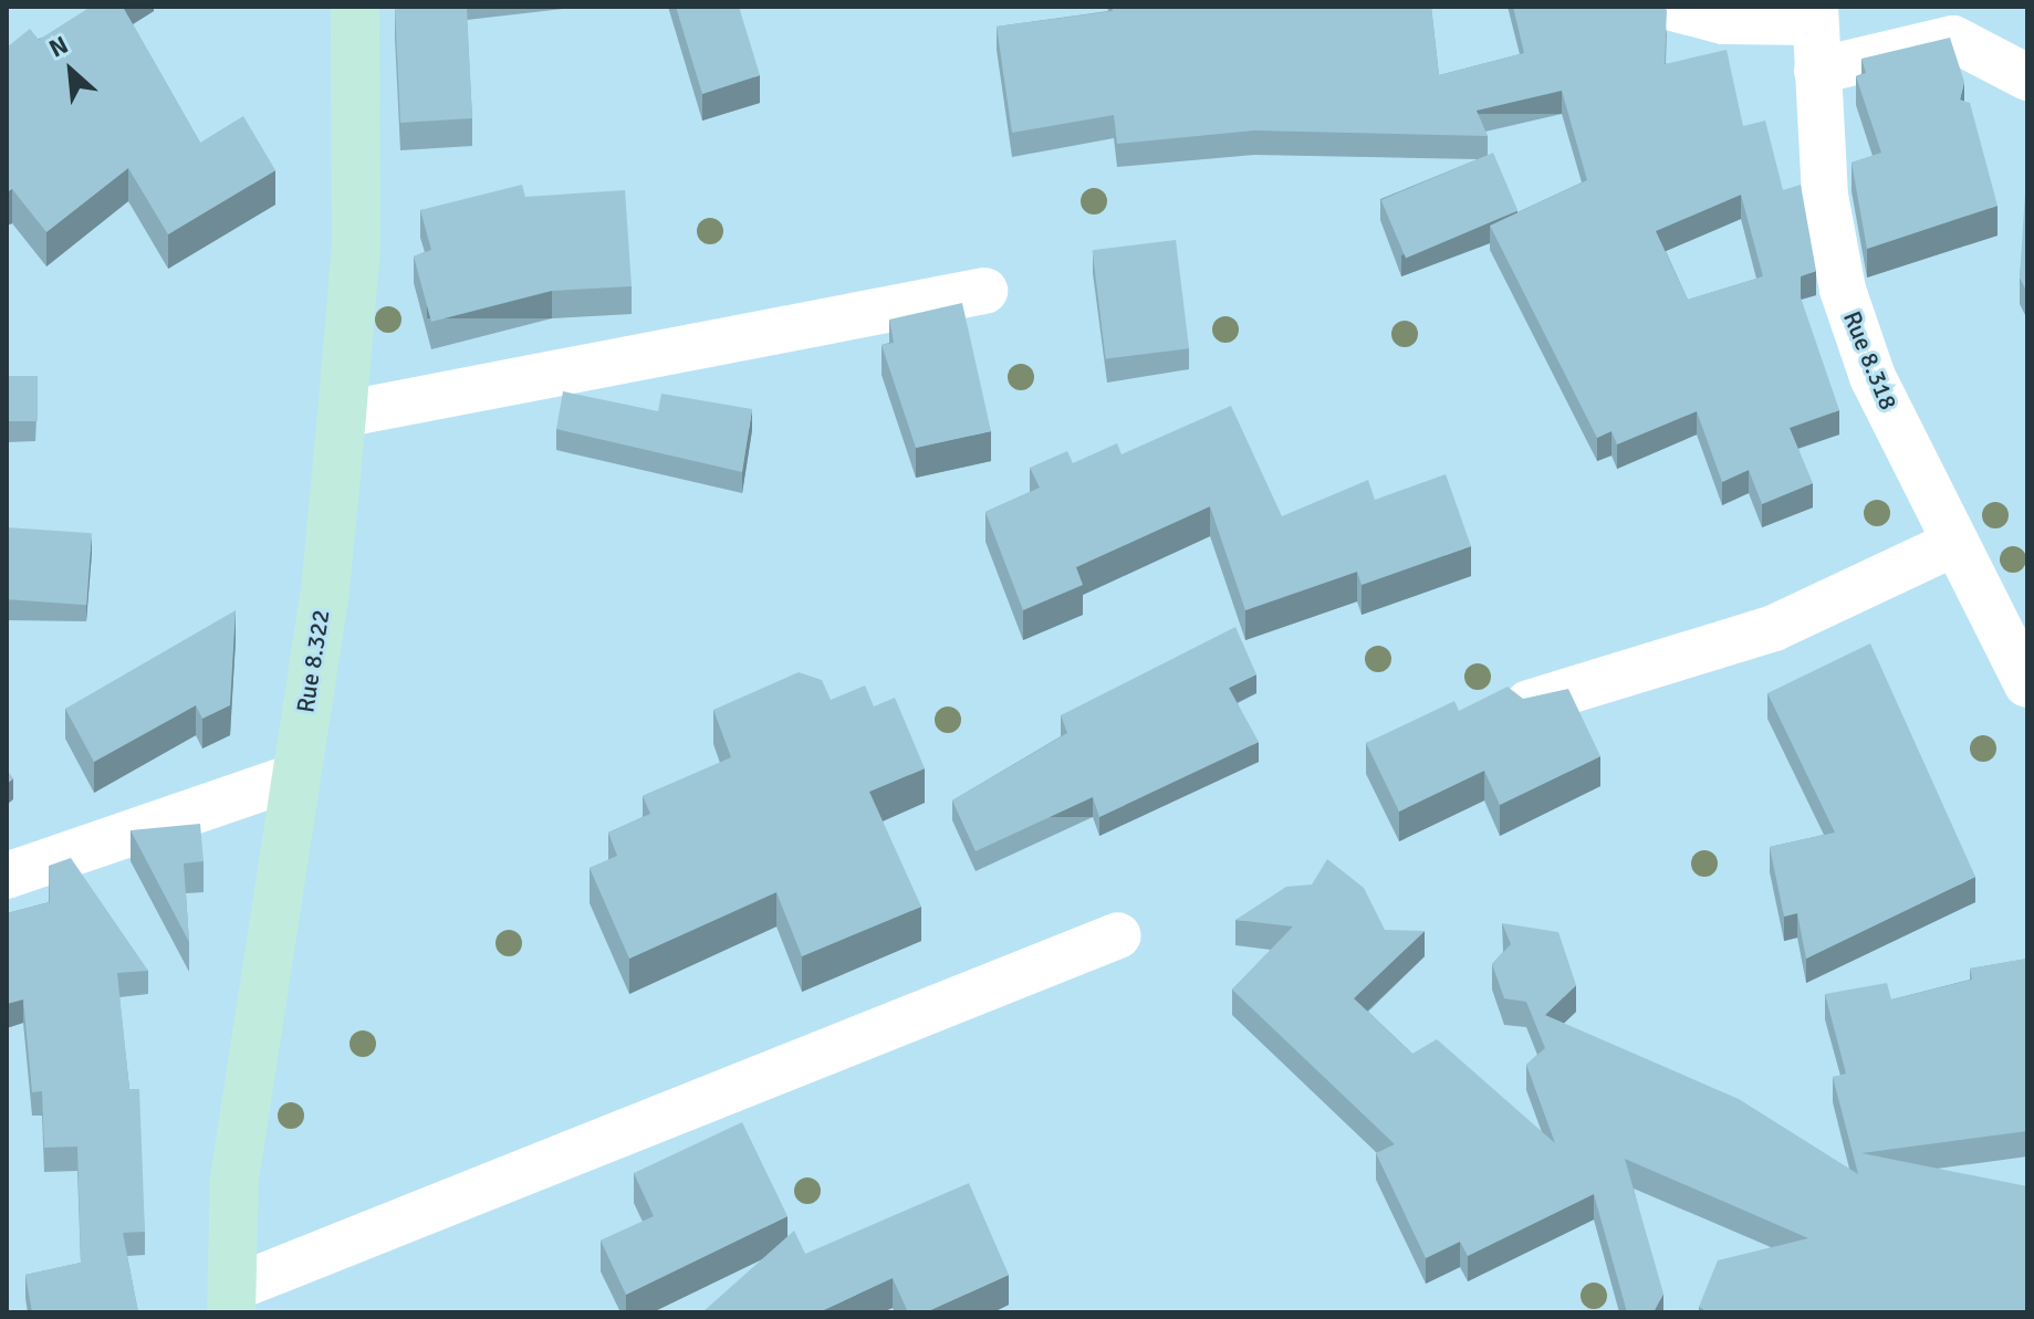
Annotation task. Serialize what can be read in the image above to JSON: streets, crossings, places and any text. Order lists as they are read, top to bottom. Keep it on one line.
{"streets":{"main road":["Rue 8.322"],"street":["Rue 8.318"]},"north":"top left"}
